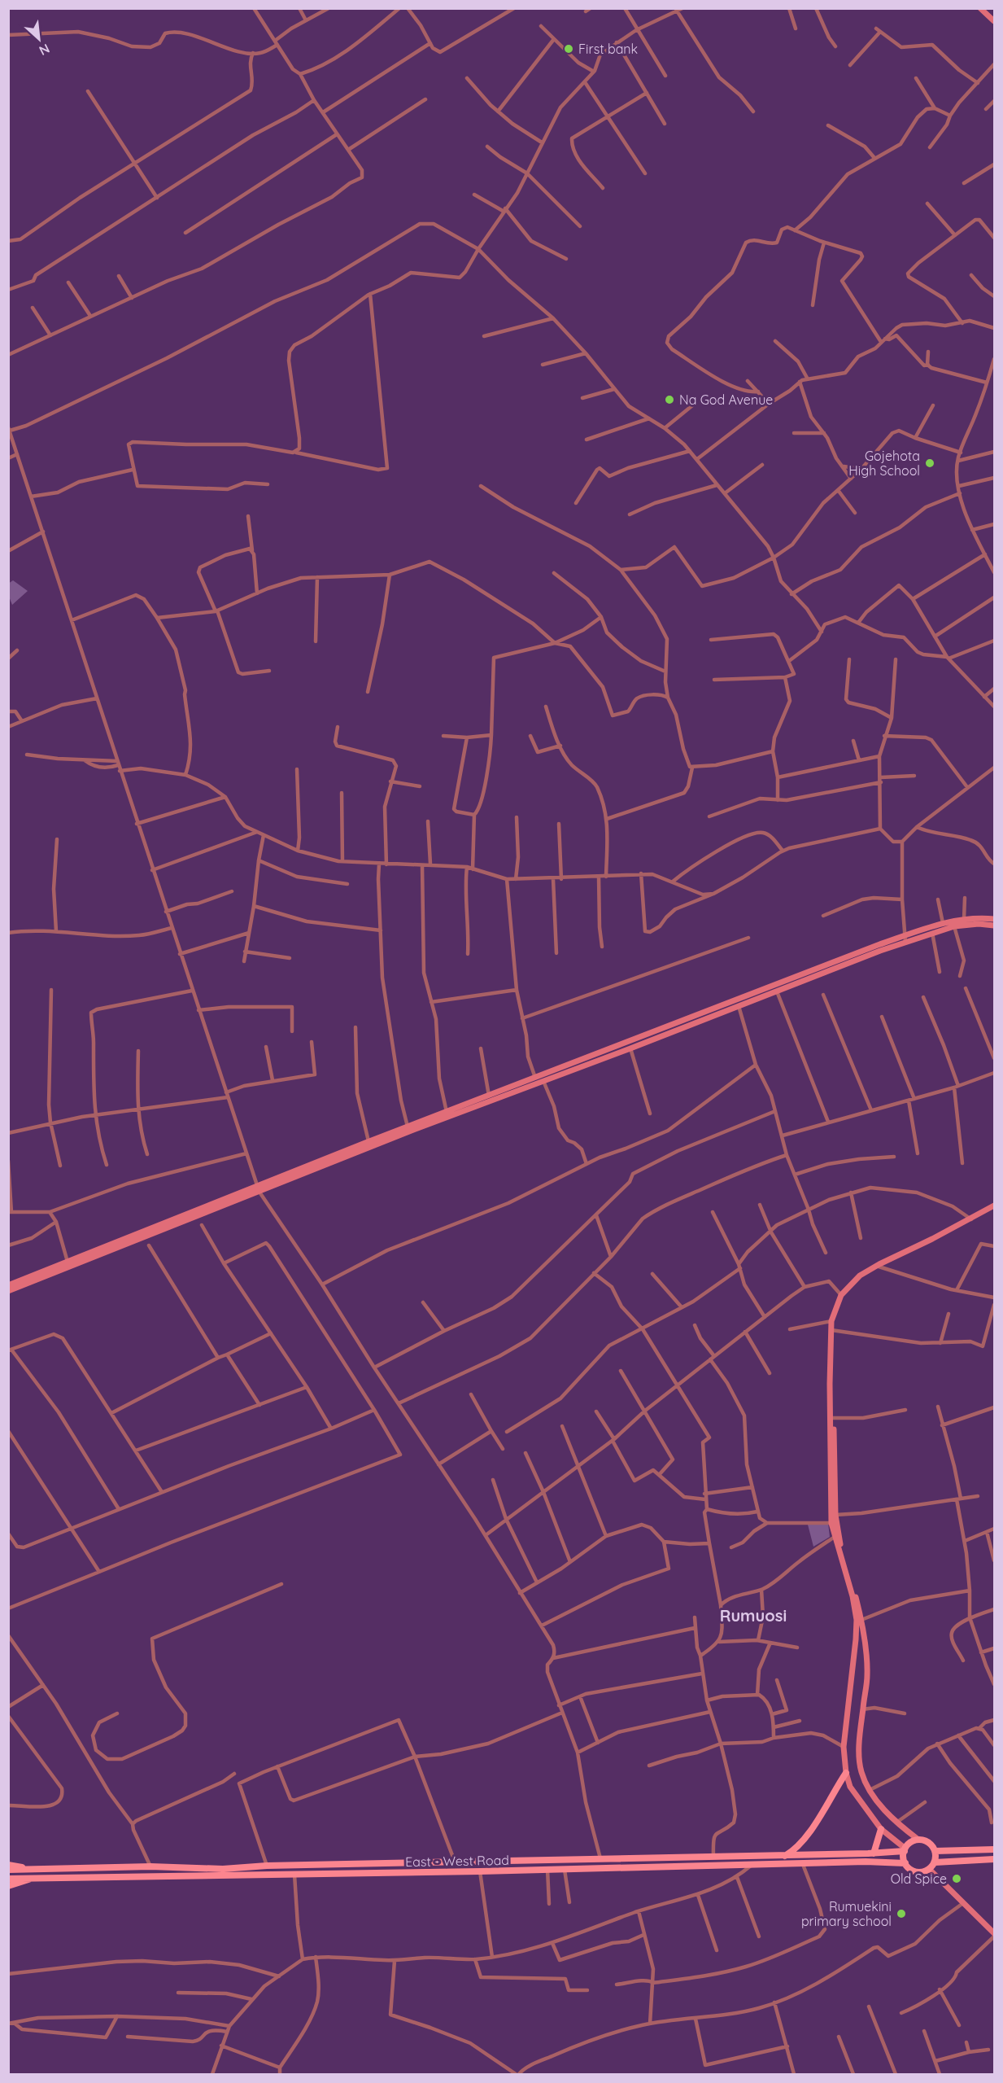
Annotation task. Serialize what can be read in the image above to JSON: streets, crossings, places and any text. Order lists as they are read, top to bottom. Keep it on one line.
{"streets":{"main road":["East - West Road"]},"districts":["Rumuosi"],"places":["First bank","Na God Avenue","Gojehota High School","Old Spice","Rumuekini primary school"],"north":"bottom right"}
